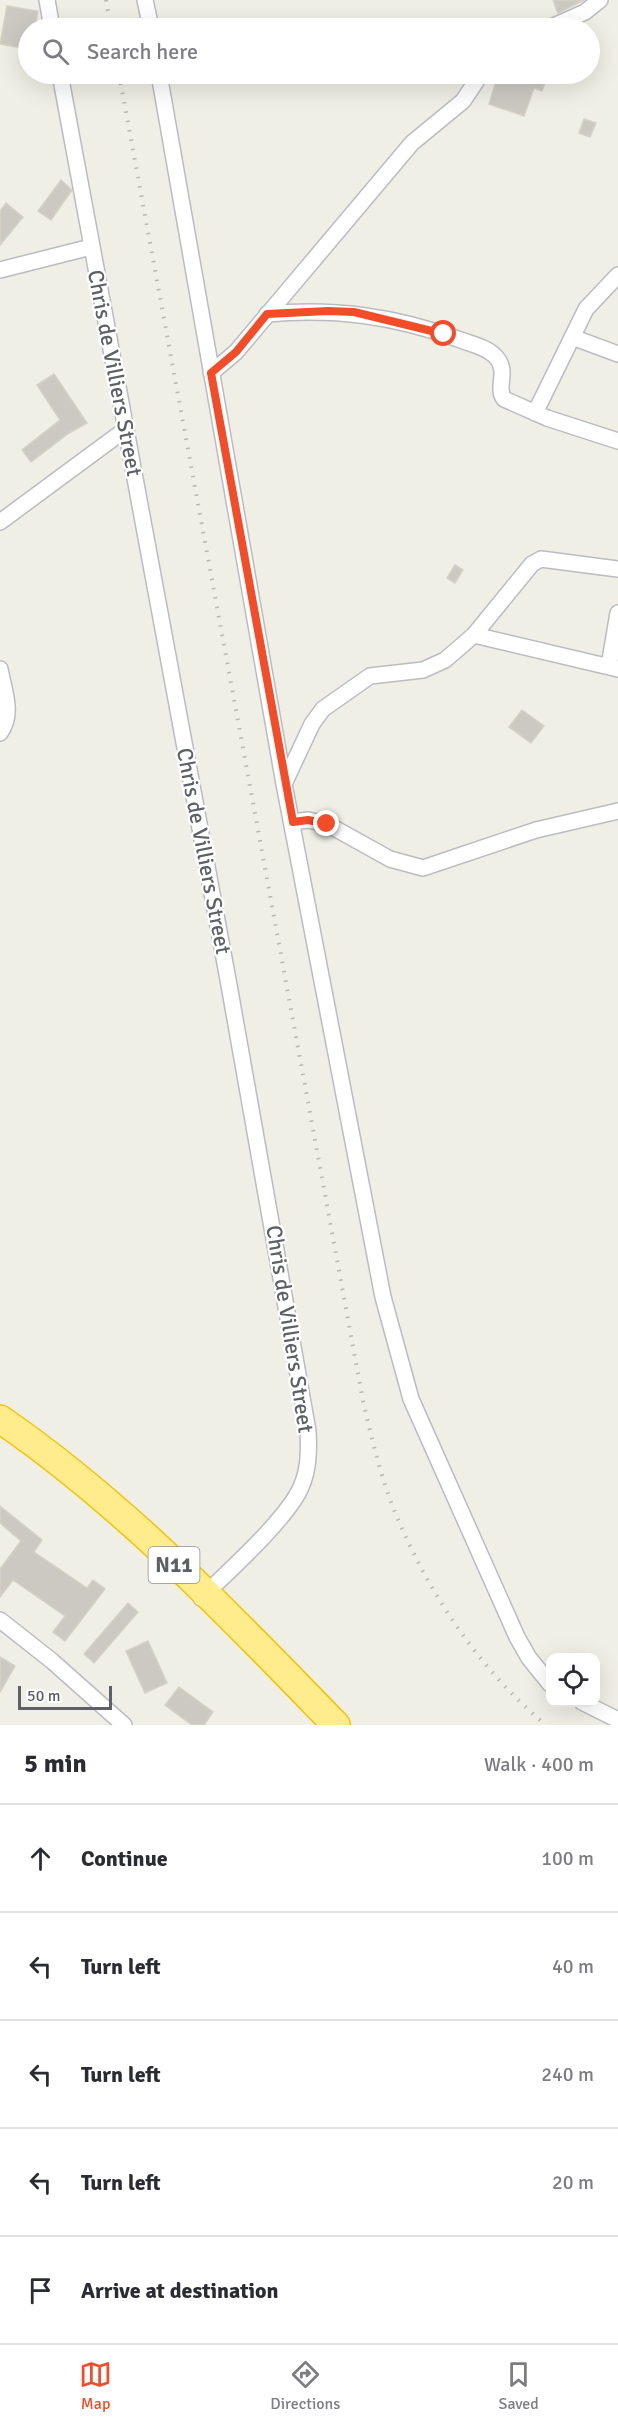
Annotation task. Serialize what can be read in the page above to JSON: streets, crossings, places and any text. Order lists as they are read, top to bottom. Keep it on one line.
{"streets":{"highway":["N11"],"street":["Chris de Villiers Street"]},"crossings":[["Chris de Villiers Street","N11"]],"scale_bar":"50 m","page":{"search":"Search here","scale":"50 m","heading":["5 min","Walk · 400 m"],"list":[["Continue","100 m"],["Turn left","40 m"],["Turn left","240 m"],["Turn left","20 m"],"Arrive at destination"],"nav":["Map","Directions","Saved"]}}
